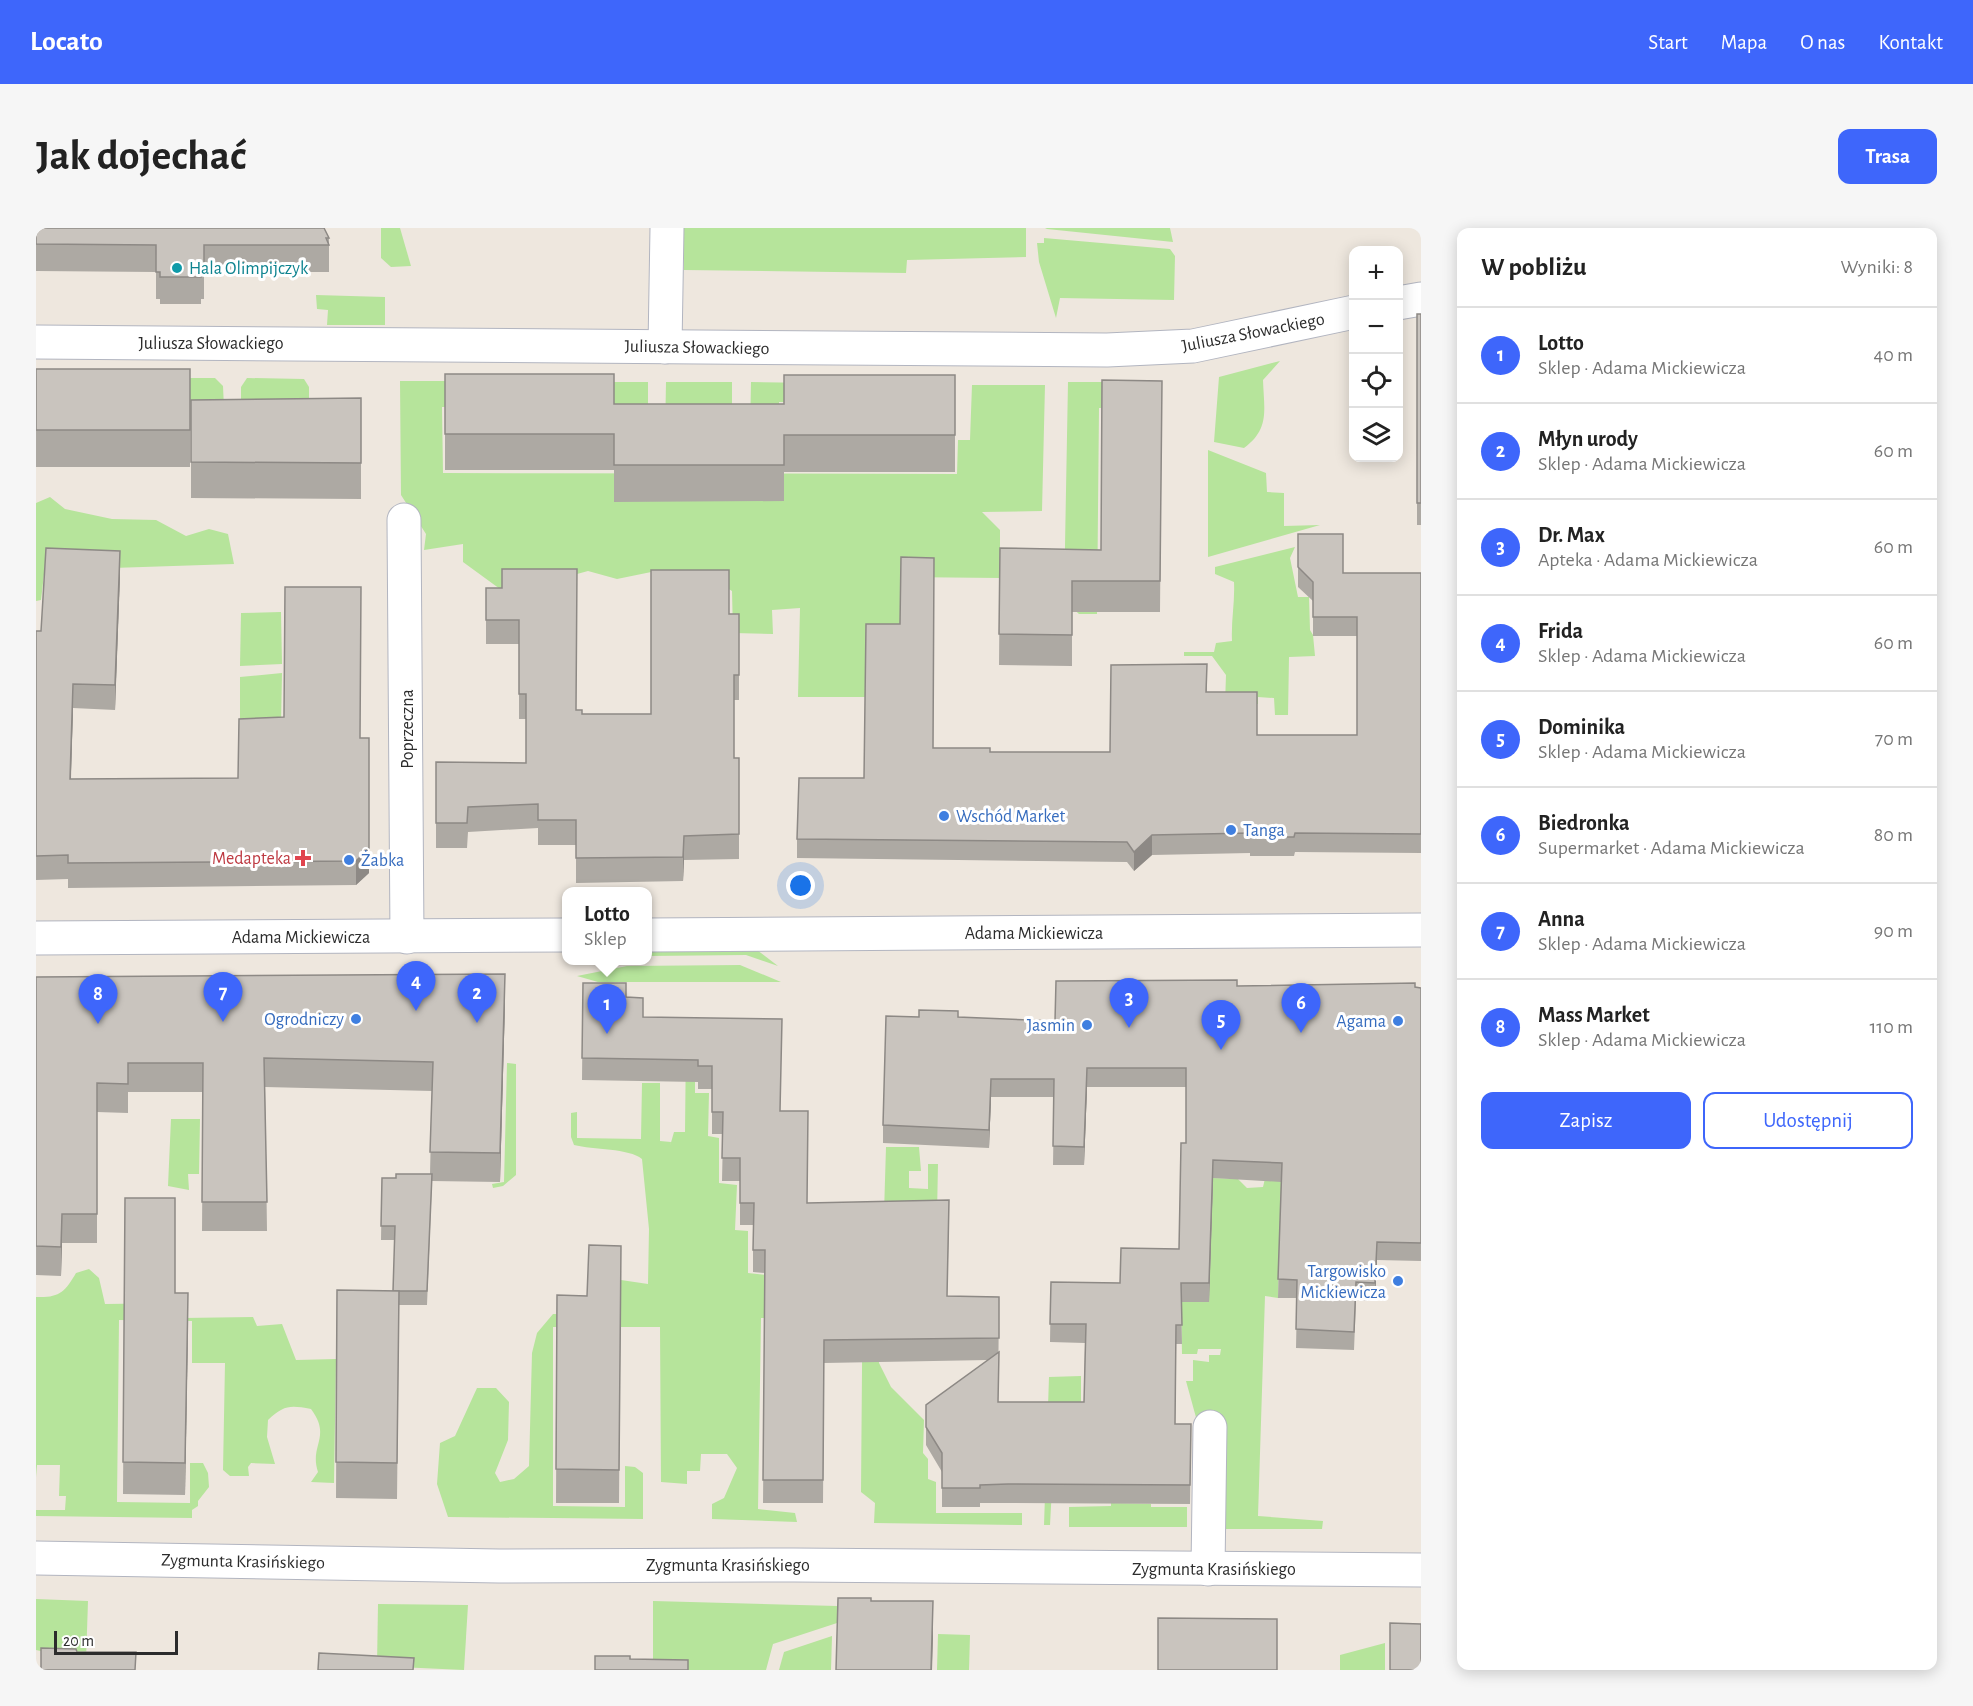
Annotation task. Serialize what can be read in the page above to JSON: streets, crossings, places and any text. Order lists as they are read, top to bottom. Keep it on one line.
{"streets":{"street":["Juliusza Słowackiego","Poprzeczna","Adama Mickiewicza","Zygmunta Krasińskiego"]},"crossings":[["Poprzeczna","Adama Mickiewicza"]],"places":{"other":["Hala Olimpijczyk","Wschód Market","Tanga","Żabka","Ogrodniczy","Agama","Jasmin","Targowisko Mickiewicza"],"health":["Medapteka"]},"scale_bar":"20 m","page":{"header":"Locato","nav":["Start","Mapa","O nas","Kontakt"],"buttons":["Trasa",["Zapisz","Udostępnij"]],"title":"Jak dojechać","heading":["W pobliżu","Wyniki: 8"],"map_buttons":["+","−"],"list":[{"mark":"1","name":"Lotto","note":"Sklep · Adama Mickiewicza","value":"40 m"},{"mark":"2","name":"Młyn urody","note":"Sklep · Adama Mickiewicza","value":"60 m"},{"mark":"3","name":"Dr. Max","note":"Apteka · Adama Mickiewicza","value":"60 m"},{"mark":"4","name":"Frida","note":"Sklep · Adama Mickiewicza","value":"60 m"},{"mark":"5","name":"Dominika","note":"Sklep · Adama Mickiewicza","value":"70 m"},{"mark":"6","name":"Biedronka","note":"Supermarket · Adama Mickiewicza","value":"80 m"},{"mark":"7","name":"Anna","note":"Sklep · Adama Mickiewicza","value":"90 m"},{"mark":"8","name":"Mass Market","note":"Sklep · Adama Mickiewicza","value":"110 m"}],"popup":["Lotto","Sklep"],"pins":["4","7","2","8","3","6","1","5"],"scale":"20 m"}}
